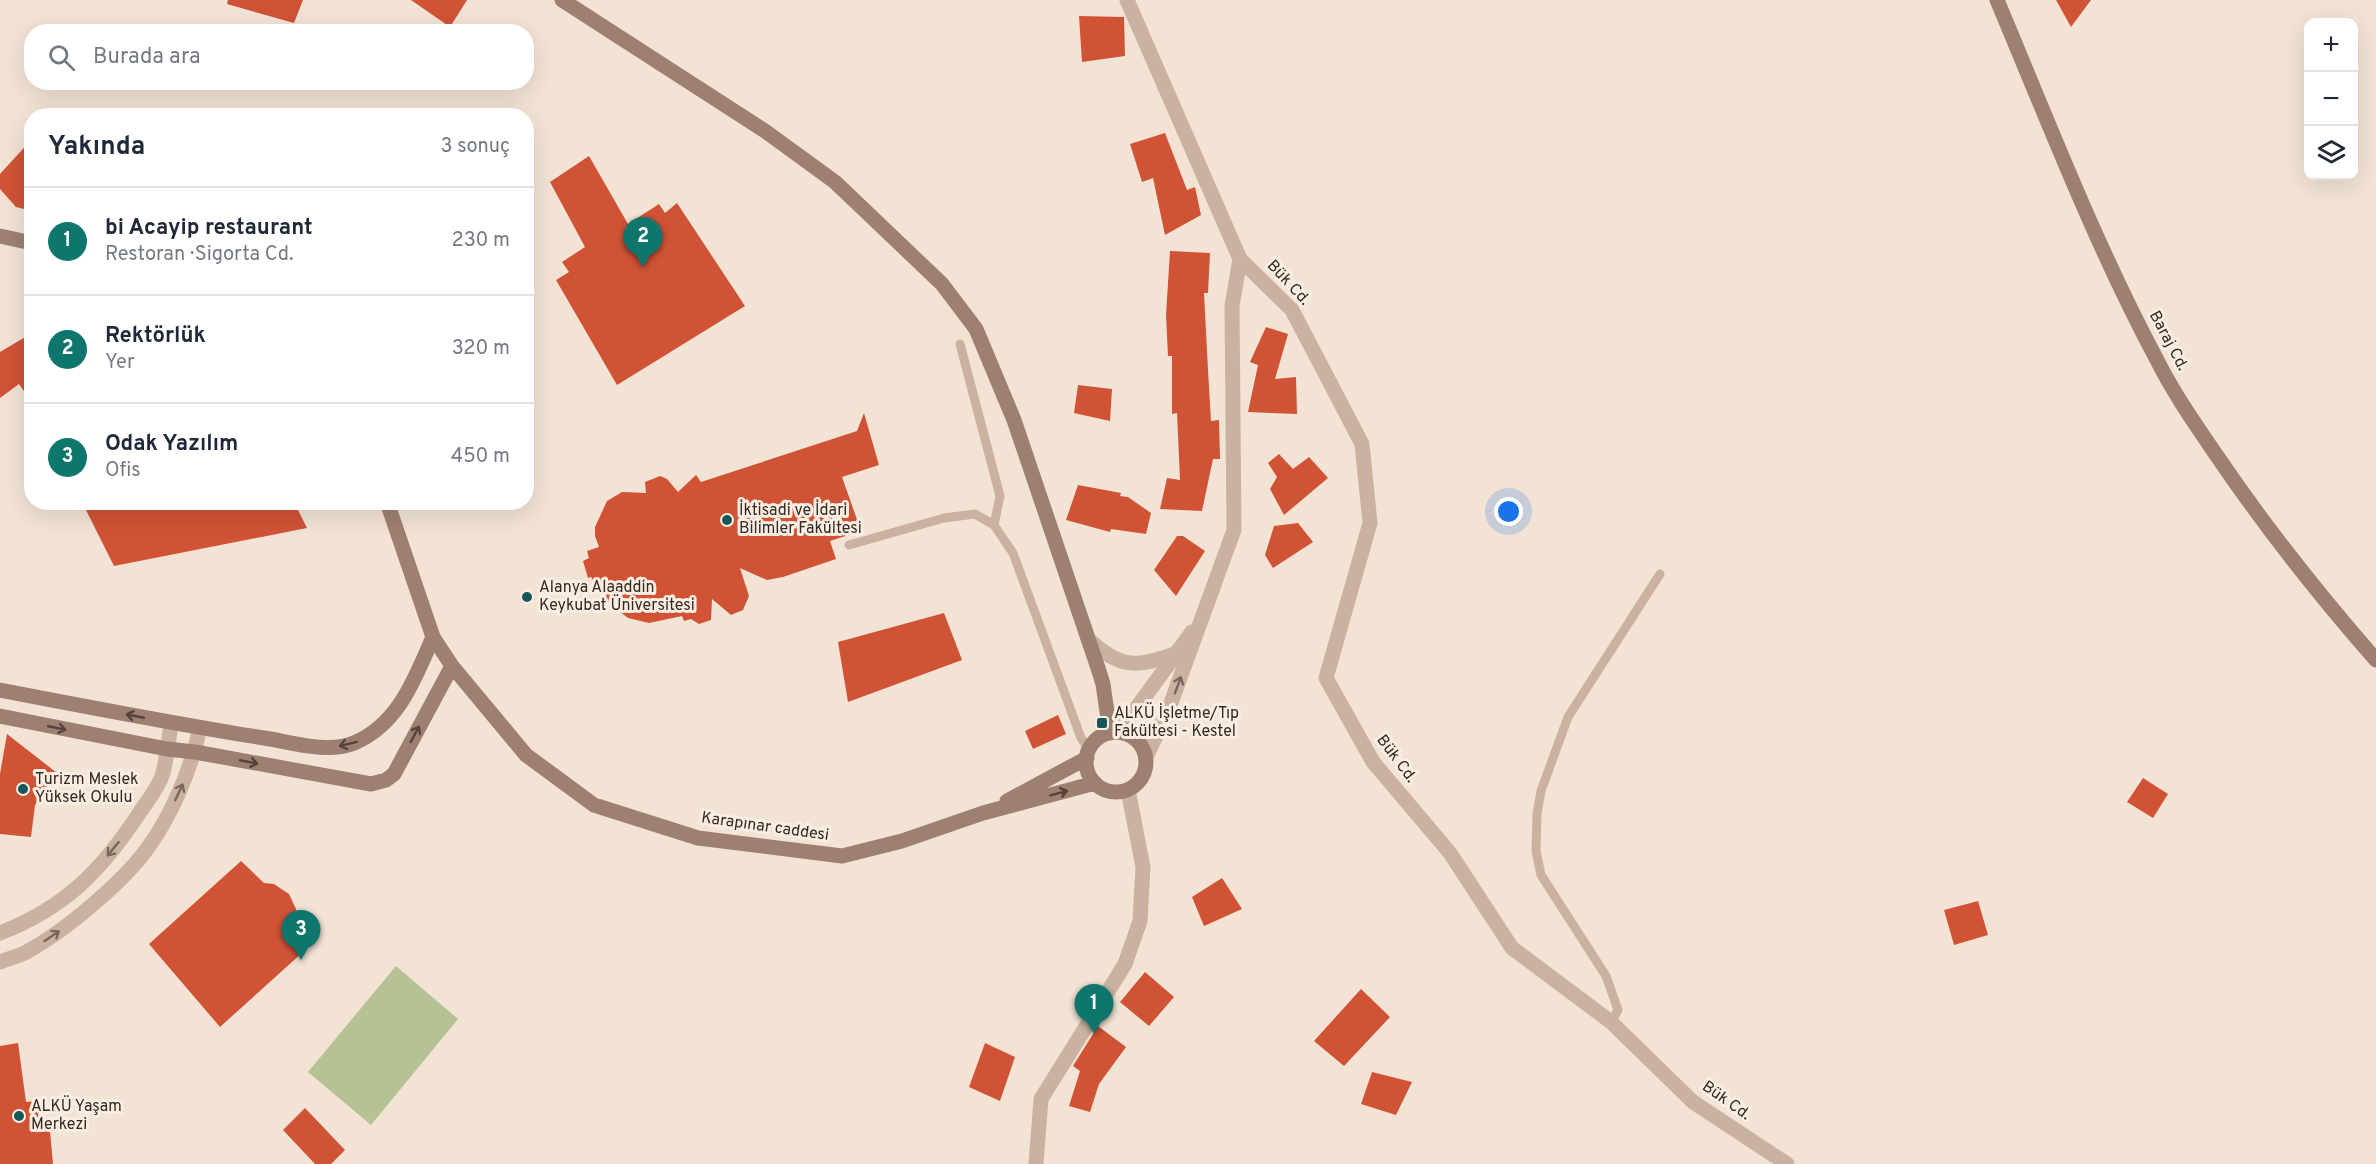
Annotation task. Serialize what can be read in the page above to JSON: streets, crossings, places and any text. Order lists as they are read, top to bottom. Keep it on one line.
{"streets":{"street":["Bük Cd.","Baraj Cd.","Karapınar caddesi"]},"places":{"other":["İktisadi ve İdari Bilimler Fakültesi","Alanya Alaaddin Keykubat Üniversitesi","Turizm Meslek Yüksek Okulu","ALKÜ Yaşam Merkezi"],"transit":["ALKÜ İşletme/Tıp Fakültesi - Kestel"]},"page":{"map_buttons":["+","−"],"search":"Burada ara","heading":["Yakında","3 sonuç"],"list":[{"mark":"1","name":"bi Acayip restaurant","note":"Restoran · Sigorta Cd.","value":"230 m"},{"mark":"2","name":"Rektörlük","note":"Yer","value":"320 m"},{"mark":"3","name":"Odak Yazılım","note":"Ofis","value":"450 m"}],"pins":["2","3","1"]}}
